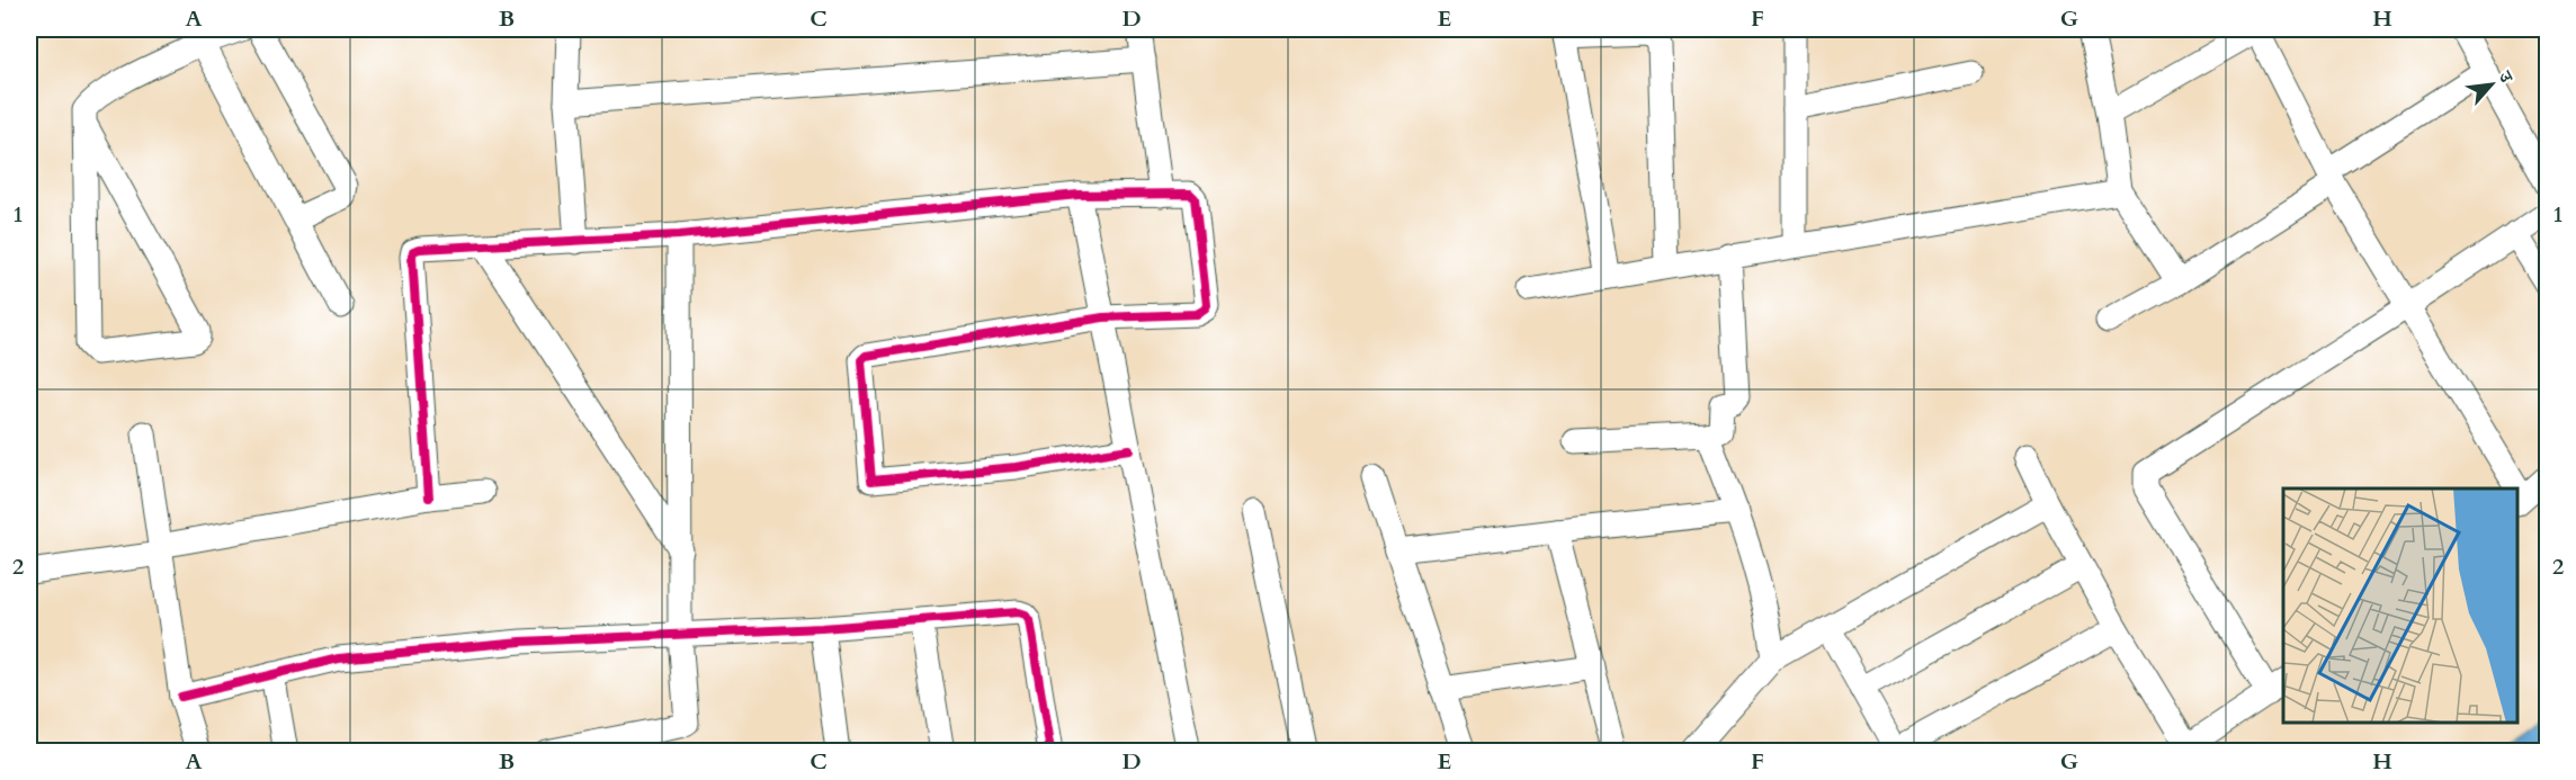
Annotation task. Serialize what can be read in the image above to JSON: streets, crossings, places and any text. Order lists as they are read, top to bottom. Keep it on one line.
{"north":"top right","grid":{"columns":["A","B","C","D","E","F","G","H"],"rows":["1","2"]}}
